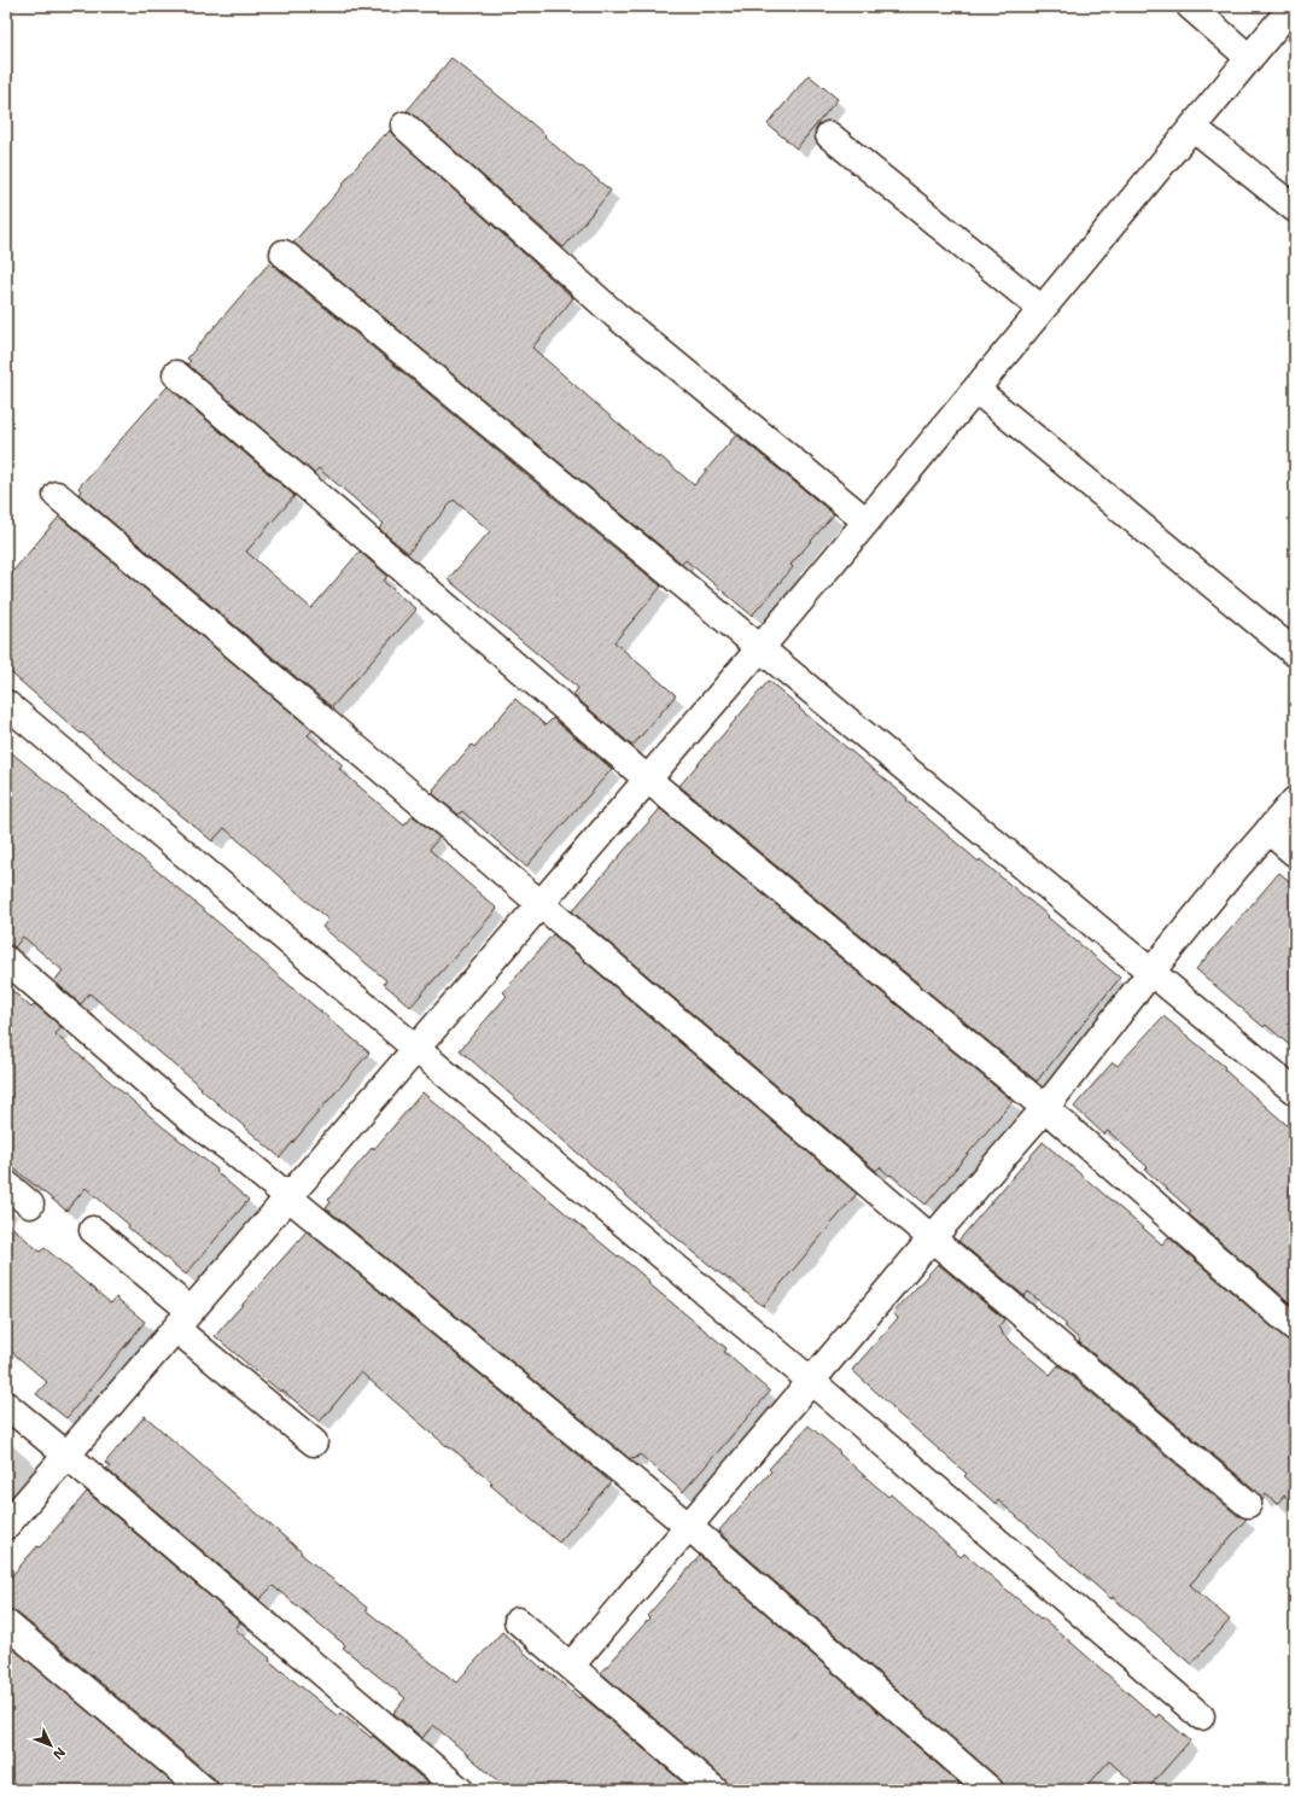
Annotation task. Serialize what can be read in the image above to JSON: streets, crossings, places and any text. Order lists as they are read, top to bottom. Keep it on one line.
{"north":"bottom right"}
